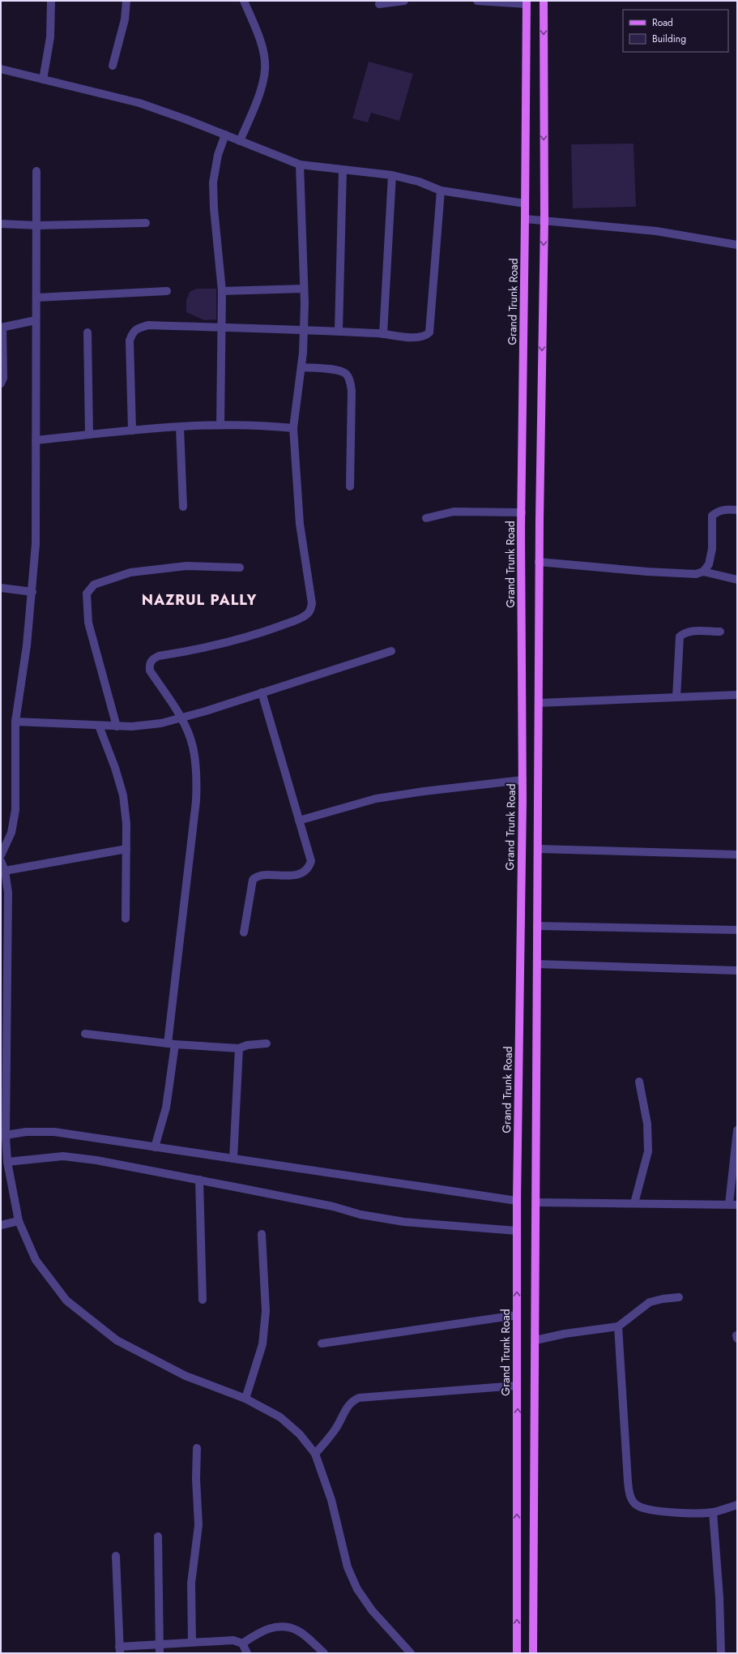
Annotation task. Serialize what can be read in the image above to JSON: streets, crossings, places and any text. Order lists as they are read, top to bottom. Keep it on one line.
{"streets":{"main road":["Grand Trunk Road"]},"districts":["NAZRUL PALLY"],"legend":["Road","Building"]}
